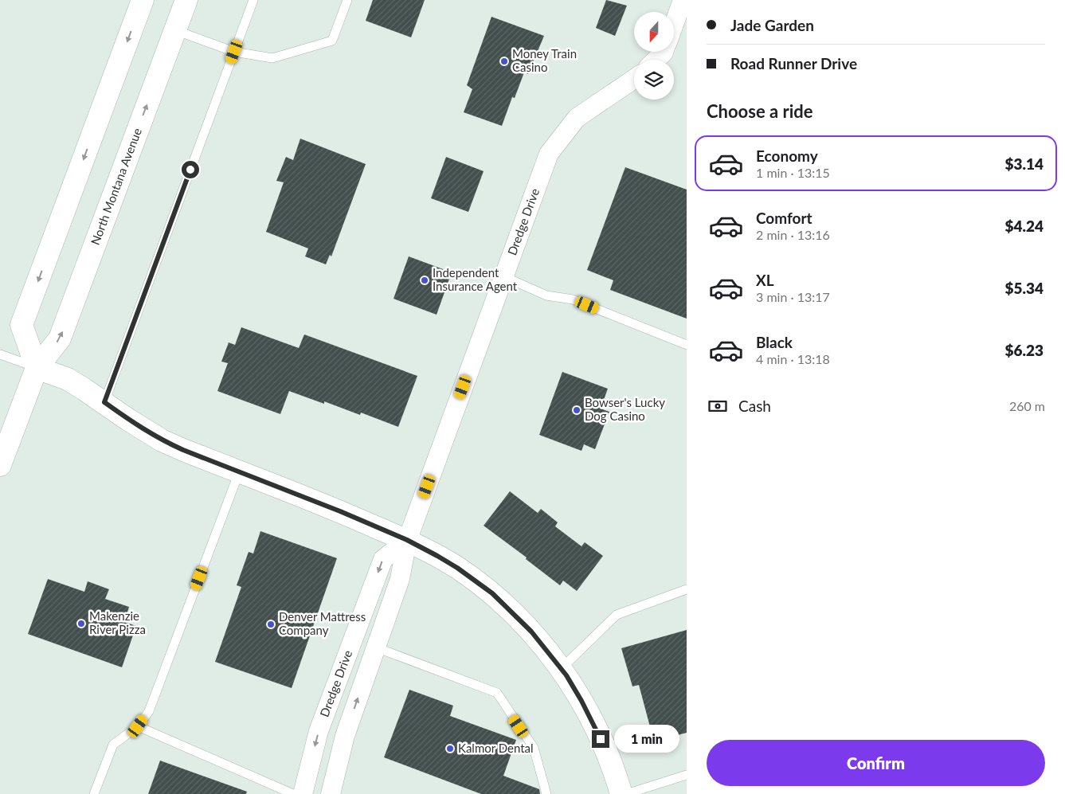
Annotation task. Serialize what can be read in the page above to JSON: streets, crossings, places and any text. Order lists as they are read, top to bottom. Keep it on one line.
{"streets":{"main road":["North Montana Avenue"],"street":["Dredge Drive"]},"places":["Money Train Casino","Independent Insurance Agent","Bowser's Lucky Dog Casino","Makenzie River Pizza","Denver Mattress Company","Kalmor Dental"],"north":"bottom","page":{"banner":["Jade Garden","Road Runner Drive"],"heading":"Choose a ride","list":[{"name":"Economy","note":"1 min · 13:15","value":"$3.14"},{"name":"Comfort","note":"2 min · 13:16","value":"$4.24"},{"name":"XL","note":"3 min · 13:17","value":"$5.34"},{"name":"Black","note":"4 min · 13:18","value":"$6.23"}],"pay":["Cash","260 m"],"bubble":"1 min","buttons":"Confirm"}}
